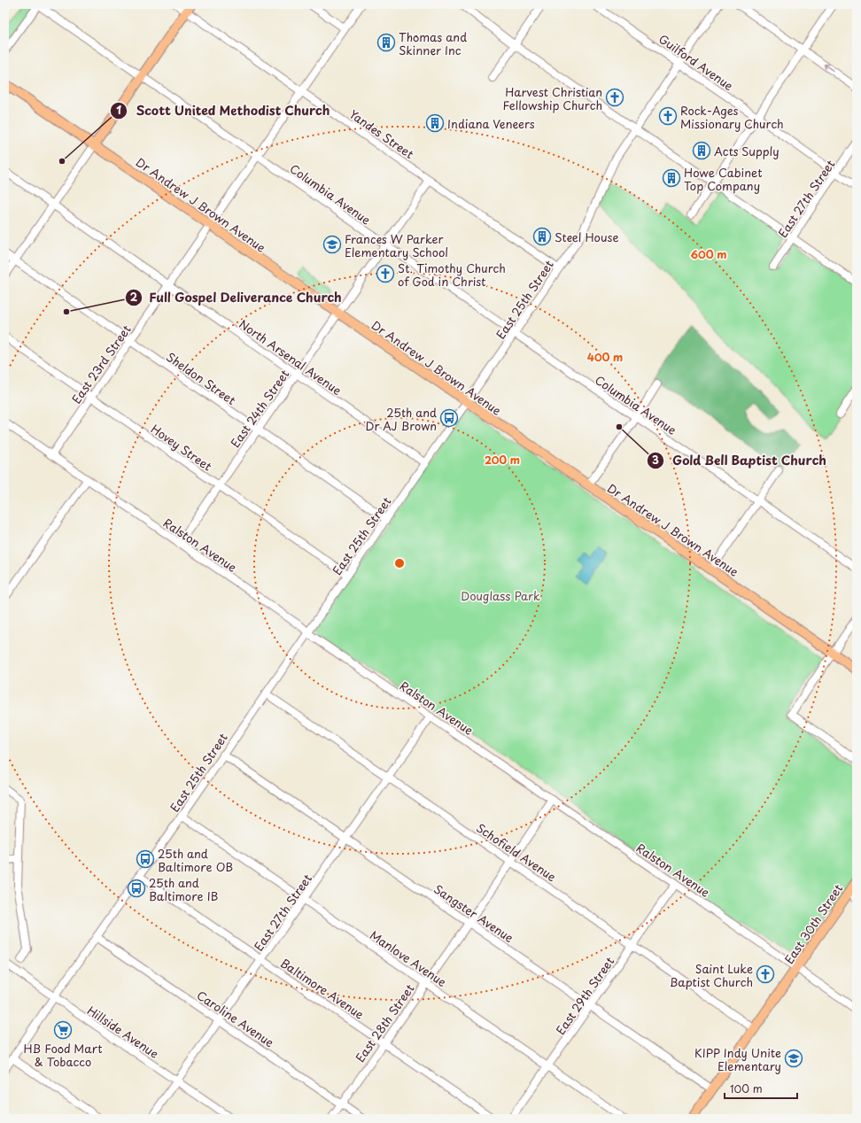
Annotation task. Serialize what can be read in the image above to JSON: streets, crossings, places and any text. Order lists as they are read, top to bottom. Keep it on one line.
{"streets":{"main road":["Dr Andrew J Brown Avenue","East 30th Street"],"street":["Guilford Avenue","Yandes Street","Columbia Avenue","East 27th Street","East 25th Street","North Arsenal Avenue","East 23rd Street","Sheldon Street","East 24th Street","Hovey Street","Ralston Avenue","Schofield Avenue","Sangster Avenue","Manlove Avenue","Baltimore Avenue","East 29th Street","Caroline Avenue","East 28th Street","Hillside Avenue"]},"crossings":[["Guilford Avenue","East 27th Street"],["Guilford Avenue","East 25th Street"],["Yandes Street","East 25th Street"],["Yandes Street","East 23rd Street"],["Yandes Street","East 24th Street"],["Columbia Avenue","East 25th Street"],["Columbia Avenue","East 23rd Street"],["Columbia Avenue","East 24th Street"],["East 27th Street","Ralston Avenue"],["East 27th Street","Schofield Avenue"],["East 27th Street","Sangster Avenue"],["East 27th Street","Manlove Avenue"],["East 27th Street","Baltimore Avenue"],["East 27th Street","Caroline Avenue"],["East 27th Street","Hillside Avenue"],["Dr Andrew J Brown Avenue","East 25th Street"],["Dr Andrew J Brown Avenue","East 23rd Street"],["Dr Andrew J Brown Avenue","East 24th Street"],["East 25th Street","North Arsenal Avenue"],["East 25th Street","Sheldon Street"],["East 25th Street","Hovey Street"],["East 25th Street","Ralston Avenue"],["East 25th Street","Schofield Avenue"],["East 25th Street","Sangster Avenue"],["East 25th Street","Manlove Avenue"],["East 25th Street","Baltimore Avenue"],["East 25th Street","Caroline Avenue"],["East 25th Street","Hillside Avenue"],["North Arsenal Avenue","East 23rd Street"],["North Arsenal Avenue","East 24th Street"],["East 23rd Street","Sheldon Street"],["East 23rd Street","Hovey Street"],["East 23rd Street","Ralston Avenue"],["Sheldon Street","East 24th Street"],["East 24th Street","Hovey Street"],["East 24th Street","Ralston Avenue"],["Ralston Avenue","East 30th Street"],["Ralston Avenue","East 29th Street"],["Ralston Avenue","East 28th Street"],["Schofield Avenue","East 30th Street"],["Schofield Avenue","East 29th Street"],["Schofield Avenue","East 28th Street"],["Sangster Avenue","East 30th Street"],["Sangster Avenue","East 29th Street"],["Sangster Avenue","East 28th Street"],["Manlove Avenue","East 29th Street"],["Manlove Avenue","East 28th Street"],["Baltimore Avenue","East 28th Street"],["Caroline Avenue","East 28th Street"]],"parks":["Douglass Park"],"places":{"building":["Thomas and Skinner Inc","Indiana Veneers","Acts Supply","Howe Cabinet Top Company","Steel House"],"church":["Harvest Christian Fellowship Church","Rock-Ages Missionary Church","St. Timothy Church of God in Christ","Saint Luke Baptist Church"],"other":["Scott United Methodist Church","Full Gospel Deliverance Church","Gold Bell Baptist Church"],"school or university":["Frances W Parker Elementary School","KIPP Indy Unite Elementary"],"bus stop":["25th and Dr AJ Brown","25th and Baltimore OB","25th and Baltimore IB"],"supermarket":["HB Food Mart & Tobacco"]},"scale_bar":"100 m","rings":["600 m","400 m","200 m"]}
